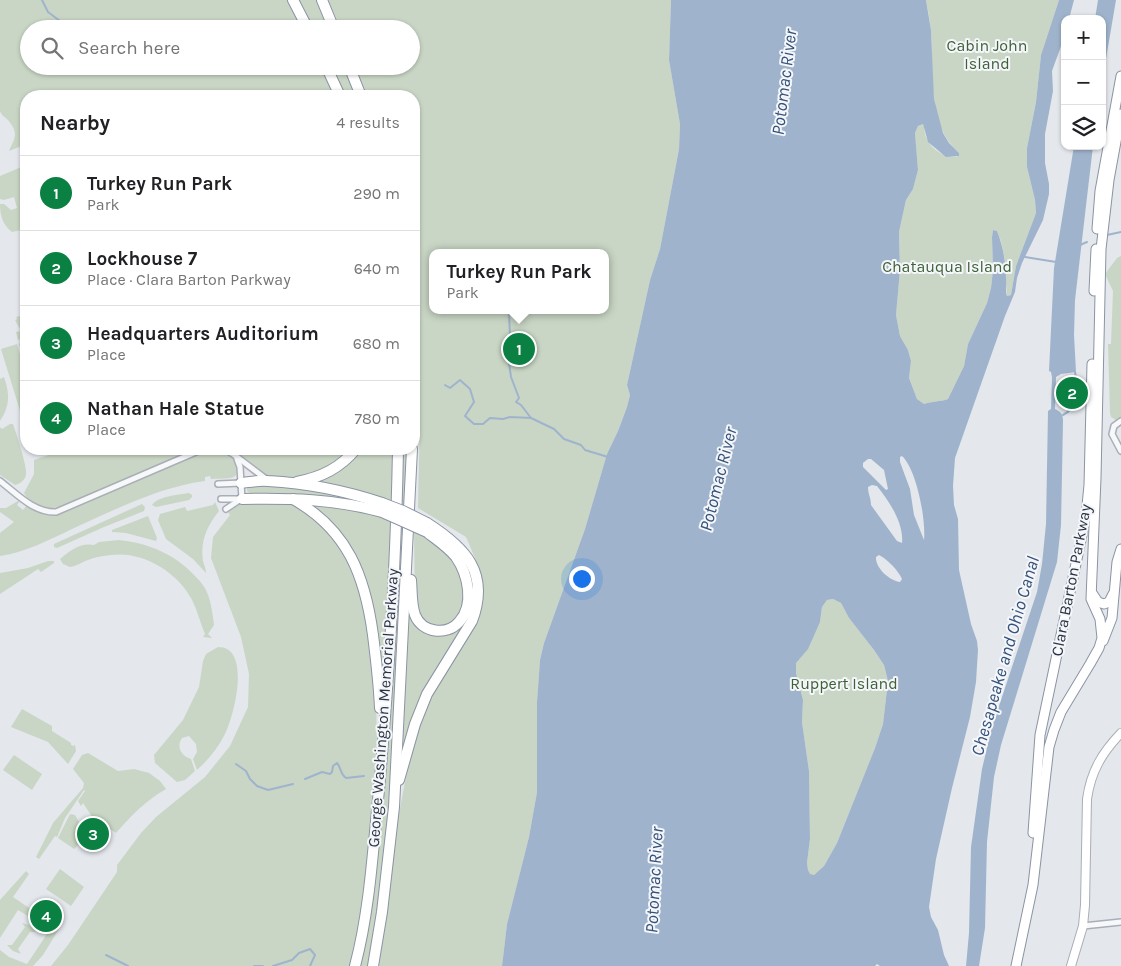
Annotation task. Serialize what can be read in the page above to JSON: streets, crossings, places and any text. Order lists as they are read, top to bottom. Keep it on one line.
{"streets":{"highway":["Clara Barton Parkway","George Washington Memorial Parkway"]},"water":["Potomac River","Chesapeake and Ohio Canal"],"parks":["Cabin John Island","Chatauqua Island","Ruppert Island"],"page":{"map_buttons":["+","−"],"search":"Search here","heading":["Nearby","4 results"],"list":[{"mark":"1","name":"Turkey Run Park","note":"Park","value":"290 m"},{"mark":"2","name":"Lockhouse 7","note":"Place · Clara Barton Parkway","value":"640 m"},{"mark":"3","name":"Headquarters Auditorium","note":"Place","value":"680 m"},{"mark":"4","name":"Nathan Hale Statue","note":"Place","value":"780 m"}],"popup":["Turkey Run Park","Park"],"pins":["1","2","3","4"]}}
